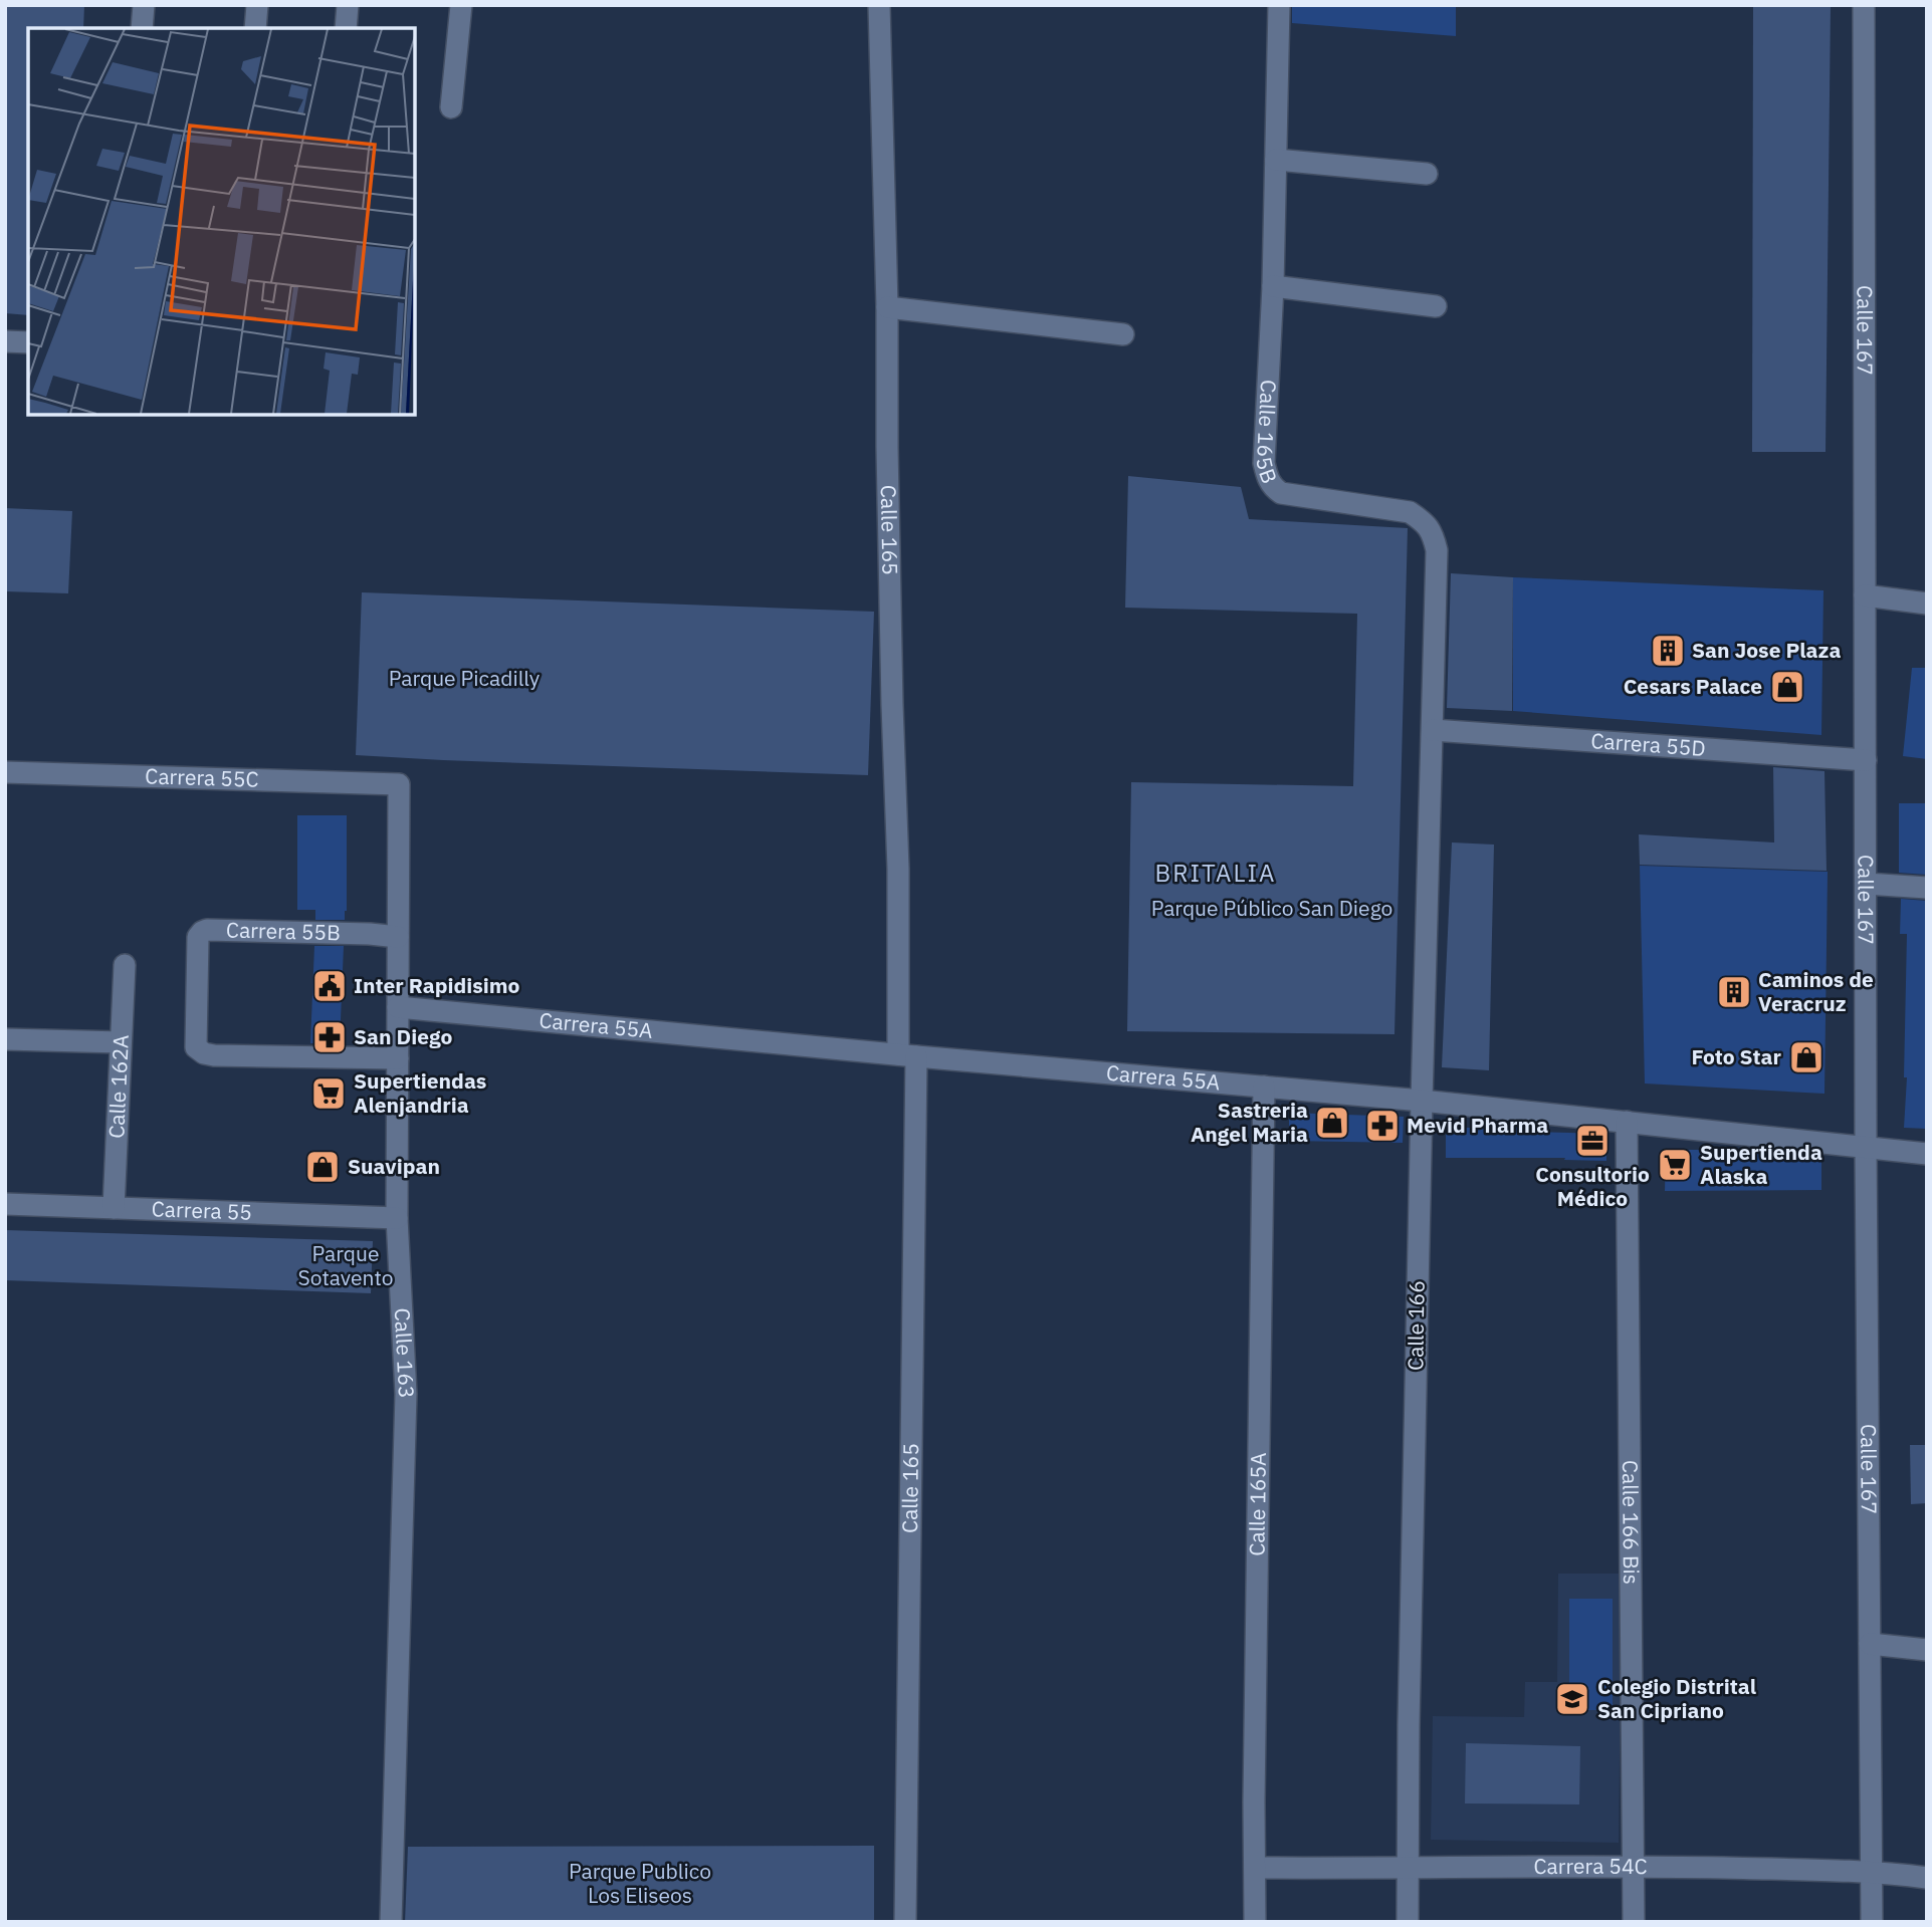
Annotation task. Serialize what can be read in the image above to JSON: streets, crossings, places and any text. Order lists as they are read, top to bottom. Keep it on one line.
{"streets":{"street":["Calle 167","Calle 165B","Calle 165","Carrera 55D","Carrera 55C","Carrera 55B","Carrera 55A","Calle 162A","Carrera 55","Calle 166","Calle 163","Calle 165A","Calle 166 Bis","Carrera 54C"]},"crossings":[["Calle 167","Carrera 55D"],["Calle 167","Carrera 55A"],["Calle 167","Carrera 54C"],["Calle 165B","Carrera 55D"],["Calle 165B","Calle 166"],["Calle 165","Carrera 55A"],["Carrera 55D","Calle 166"],["Carrera 55C","Calle 163"],["Carrera 55B","Calle 163"],["Carrera 55A","Calle 166"],["Carrera 55A","Calle 163"],["Carrera 55A","Calle 165A"],["Carrera 55A","Calle 166 Bis"],["Calle 162A","Carrera 55"],["Carrera 55","Calle 163"],["Calle 166","Carrera 54C"],["Calle 165A","Carrera 54C"],["Calle 166 Bis","Carrera 54C"]],"districts":["BRITALIA"],"parks":["Parque Picadilly","Parque Público San Diego","Parque Sotavento","Parque Publico Los Eliseos"],"places":{"building":["San Jose Plaza","Caminos de Veracruz"],"shop":["Cesars Palace","Foto Star","Sastreria Angel Maria","Suavipan"],"public building":["Inter Rapidisimo"],"pharmacy":["San Diego","Mevid Pharma"],"supermarket":["Supertiendas Alenjandria","Supertienda Alaska"],"office":["Consultorio Médico"],"school or university":["Colegio Distrital San Cipriano"]}}
